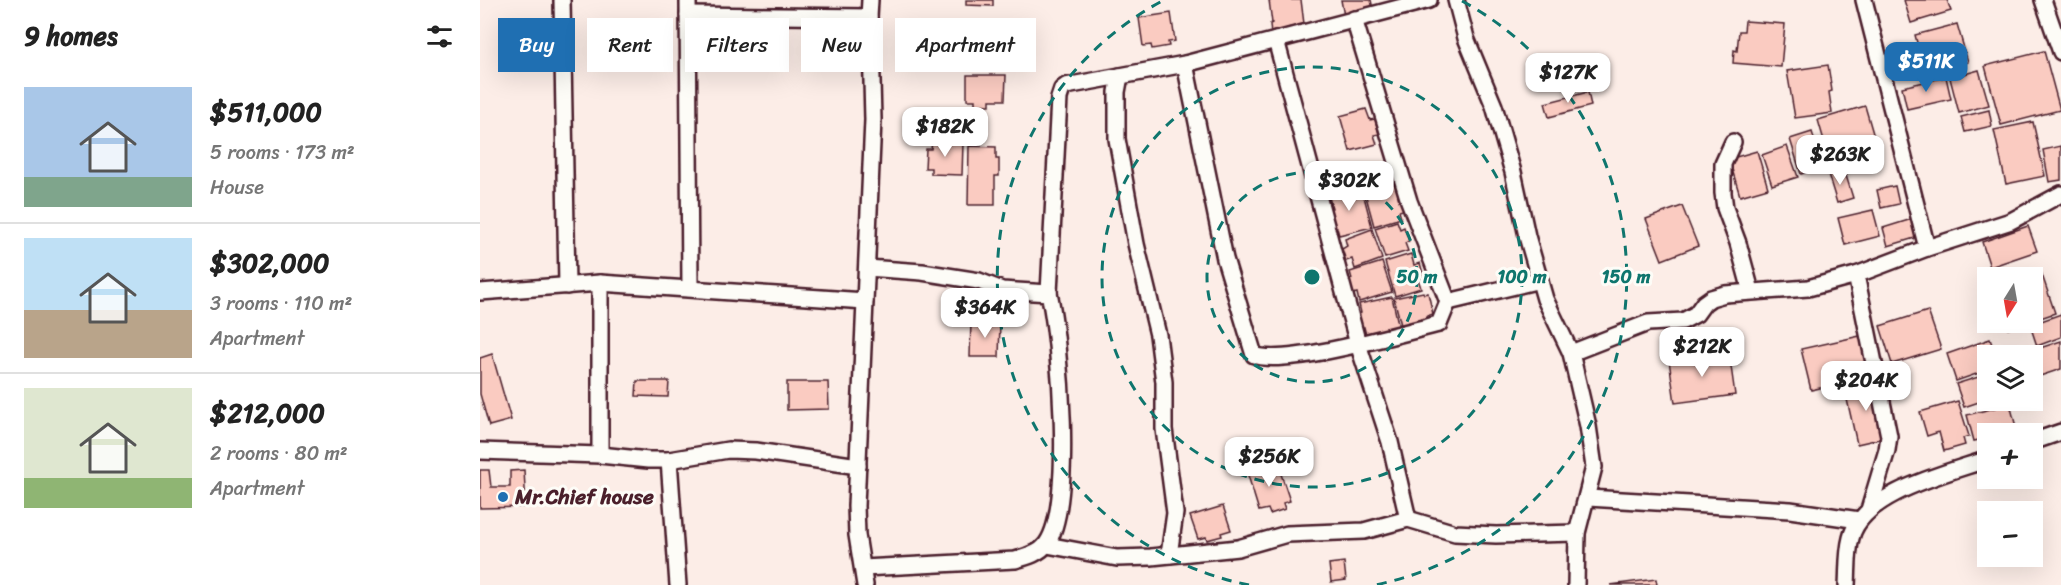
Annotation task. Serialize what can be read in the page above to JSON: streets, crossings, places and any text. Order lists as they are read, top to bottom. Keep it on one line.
{"places":["Mr.Chief house"],"north":"bottom","page":{"heading":"9 homes","chip":["Buy","Rent","Filters","New","Apartment"],"price":["$511K","$127K","$182K","$263K","$302K","$364K","$212K","$204K","$256K"],"list":[{"name":"$511,000","note":"5 rooms · 173 m² · House"},{"name":"$302,000","note":"3 rooms · 110 m² · Apartment"},{"name":"$212,000","note":"2 rooms · 80 m² · Apartment"}],"map_buttons":["+","−"]},"rings":["50 m","100 m","150 m"]}
